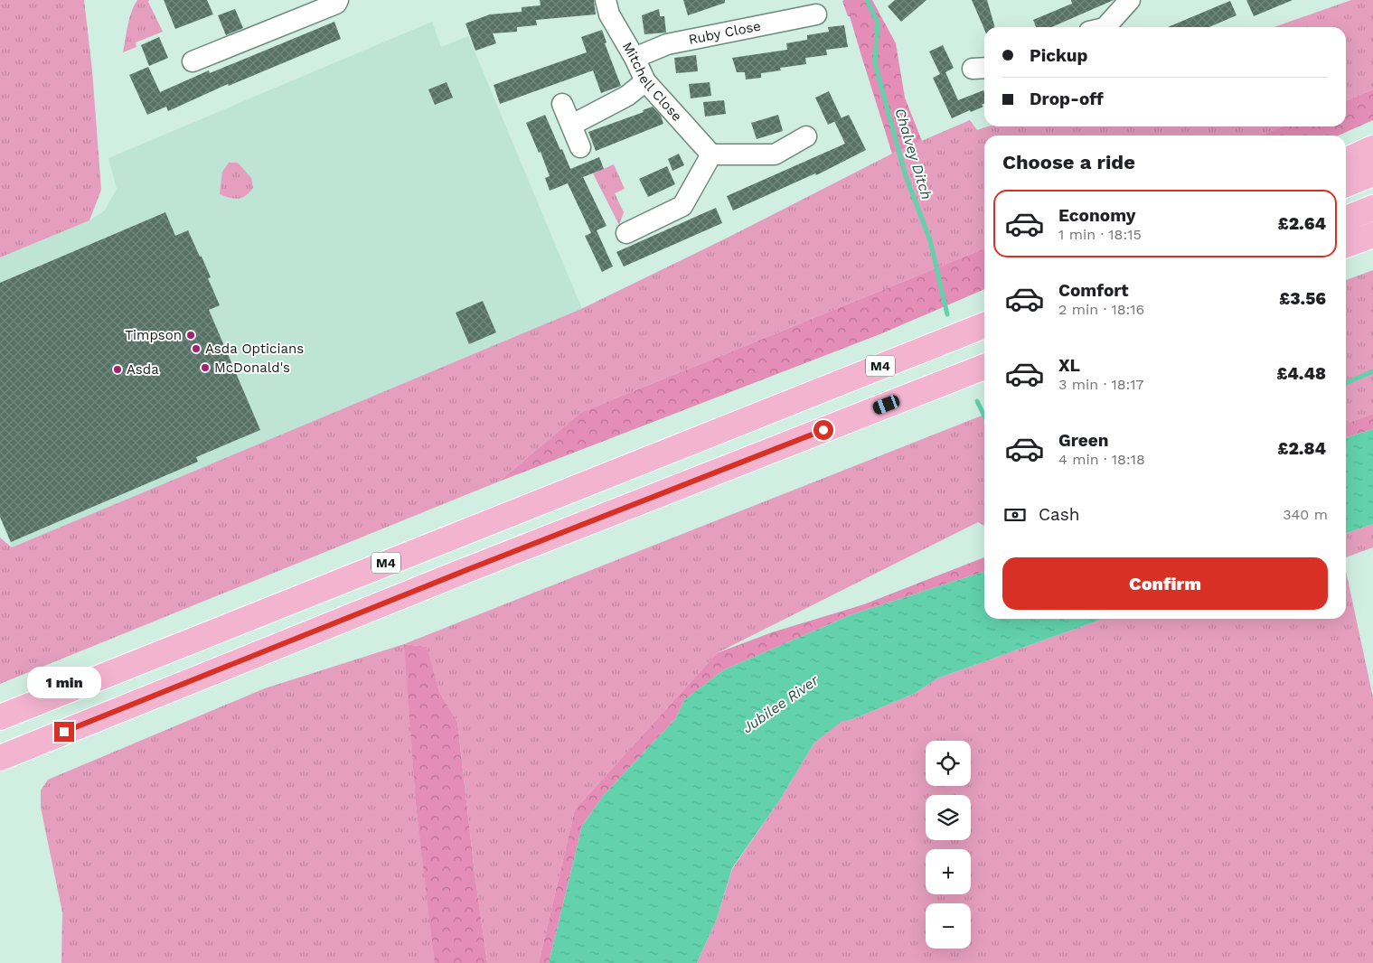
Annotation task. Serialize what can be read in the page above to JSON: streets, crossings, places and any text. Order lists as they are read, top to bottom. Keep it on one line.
{"streets":{"highway":["M4"],"street":["Ruby Close","Mitchell Close"]},"crossings":[["Ruby Close","Mitchell Close"]],"water":["Chalvey Ditch","Jubilee River"],"places":["Timpson","Asda Opticians","McDonald's","Asda"],"page":{"banner":["Pickup","Drop-off"],"heading":"Choose a ride","list":[{"name":"Economy","note":"1 min · 18:15","value":"£2.64"},{"name":"Comfort","note":"2 min · 18:16","value":"£3.56"},{"name":"XL","note":"3 min · 18:17","value":"£4.48"},{"name":"Green","note":"4 min · 18:18","value":"£2.84"}],"pay":["Cash","340 m"],"buttons":"Confirm","bubble":"1 min","map_buttons":["+","−"]}}
